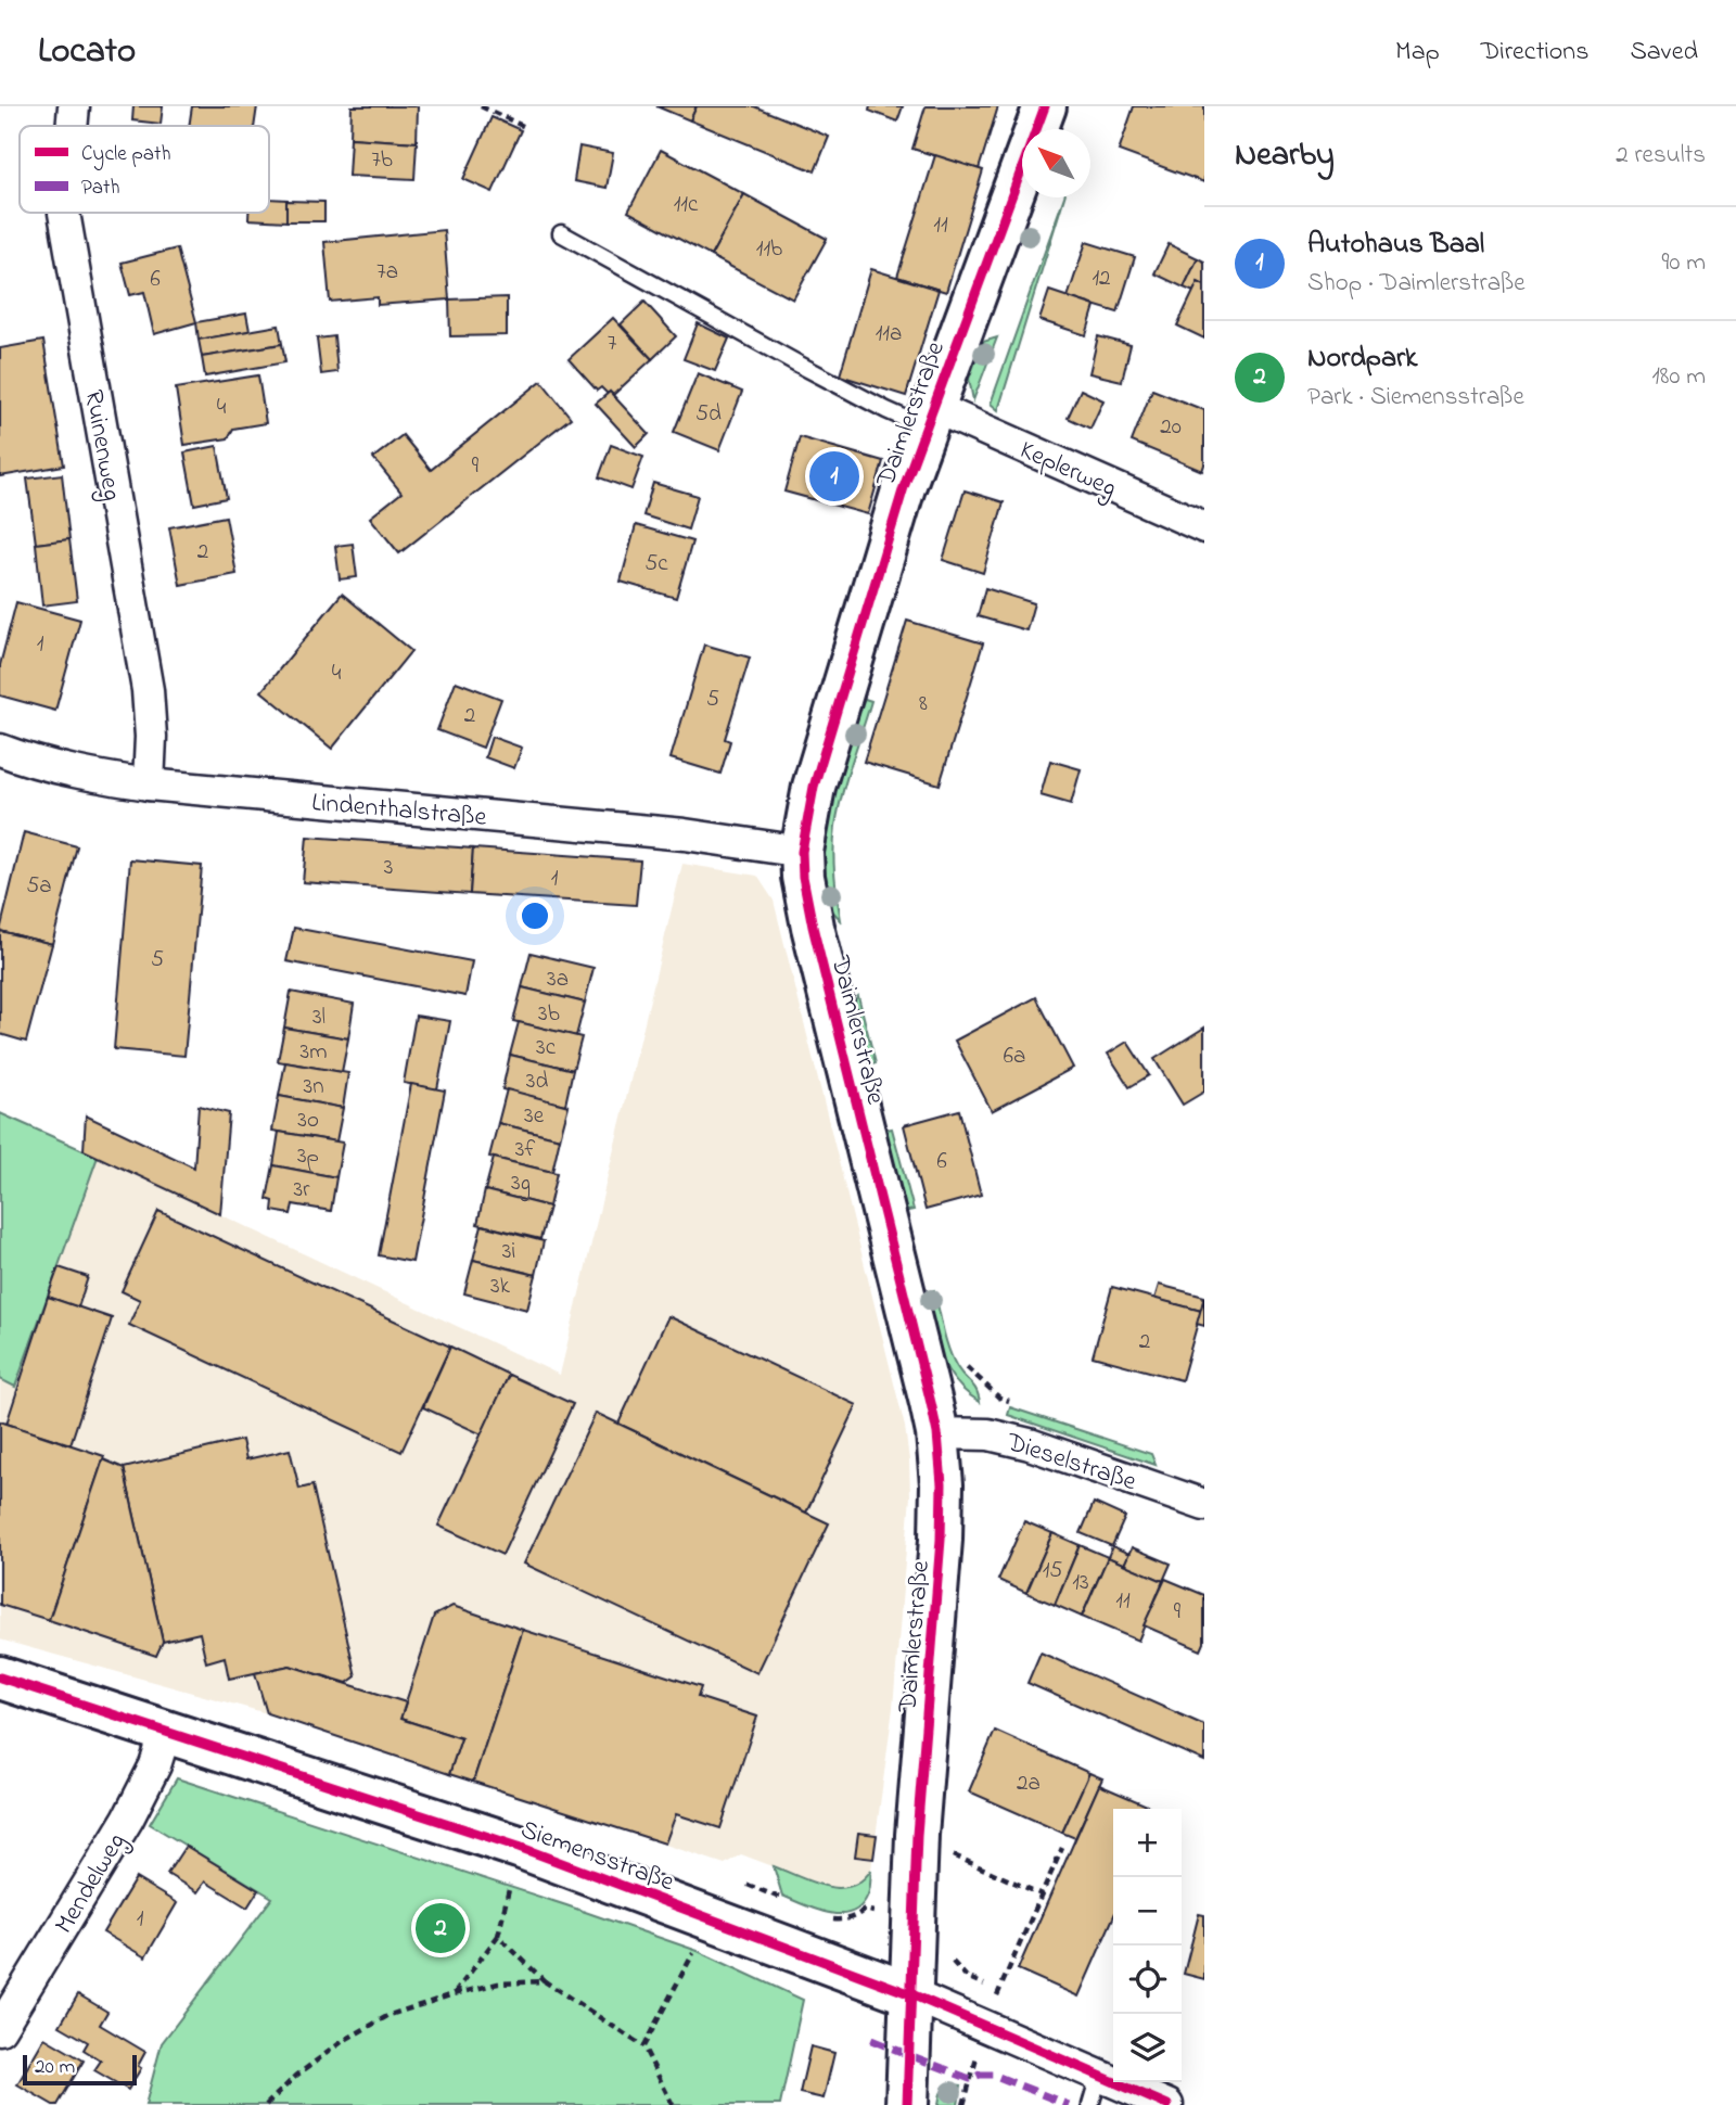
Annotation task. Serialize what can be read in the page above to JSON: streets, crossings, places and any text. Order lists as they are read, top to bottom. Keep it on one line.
{"streets":{"street":["Daimlerstraße","Ruinenweg","Keplerweg","Lindenthalstraße","Dieselstraße","Siemensstraße","Mendelweg"]},"crossings":[["Daimlerstraße","Keplerweg"],["Daimlerstraße","Lindenthalstraße"],["Daimlerstraße","Dieselstraße"],["Daimlerstraße","Siemensstraße"],["Ruinenweg","Lindenthalstraße"],["Siemensstraße","Mendelweg"]],"house_numbers":["7b","11c","11","11b","7a","12","6","11a","7","4","5d","20","9","2","5c","1","4","5","8","2","3","1","5a","5","3a","3b","3l","3c","3m","6a","3d","3n","3e","3o","3f","3p","6","3g","3r","3i","3k","2","15","13","11","9","2a","1"],"legend":["Cycle path","Path"],"scale_bar":"20 m","north":"top left","page":{"header":"Locato","nav":["Map","Directions","Saved"],"heading":["Nearby","2 results"],"list":[{"mark":"1","name":"Autohaus Baal","note":"Shop · Daimlerstraße","value":"90 m"},{"mark":"2","name":"Nordpark","note":"Park · Siemensstraße","value":"180 m"}],"pins":["1","2"],"map_buttons":["+","−"],"scale":"20 m"}}
